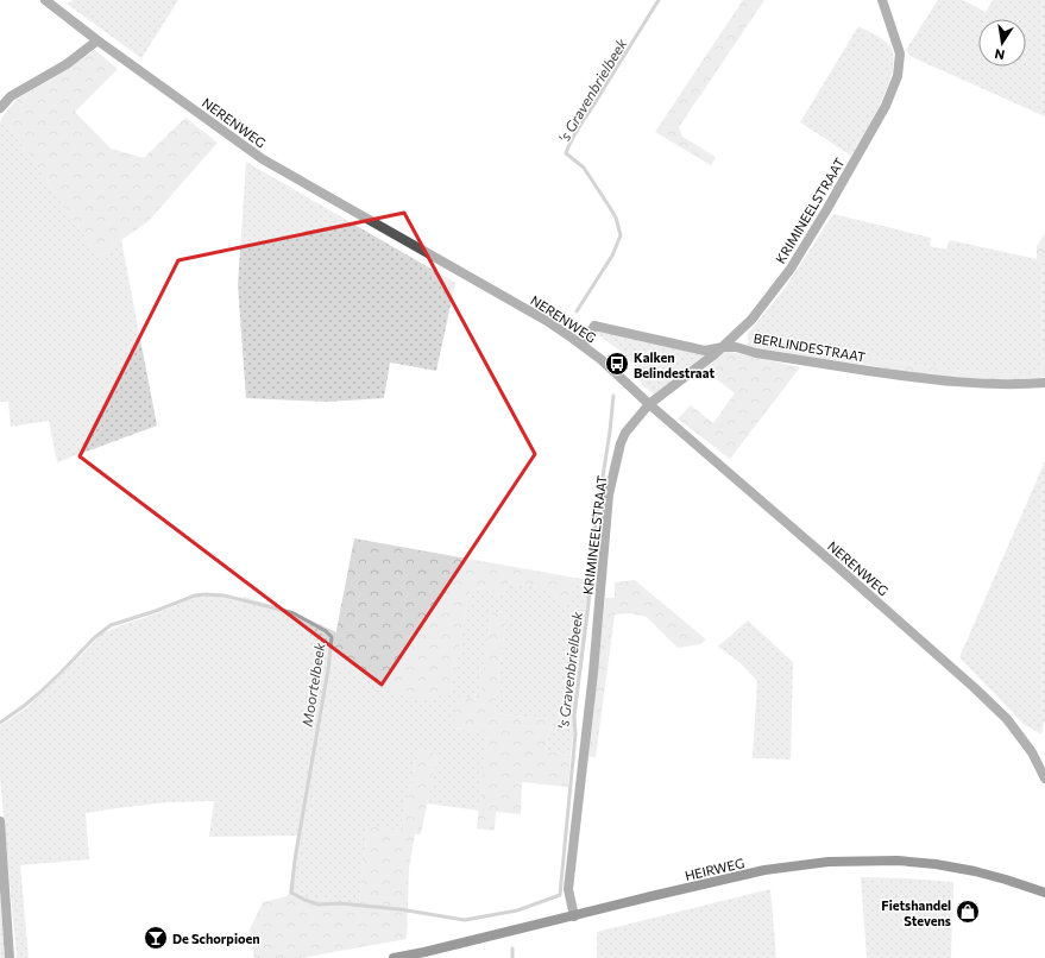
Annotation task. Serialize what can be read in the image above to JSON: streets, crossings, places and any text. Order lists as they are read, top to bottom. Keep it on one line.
{"streets":{"main road":["HEIRWEG"],"street":["NERENWEG","KRIMINEELSTRAAT","BERLINDESTRAAT"]},"crossings":[["NERENWEG","KRIMINEELSTRAAT"],["NERENWEG","BERLINDESTRAAT"],["KRIMINEELSTRAAT","BERLINDESTRAAT"],["KRIMINEELSTRAAT","HEIRWEG"]],"water":["'s Gravenbrielbeek","Moortelbeek"],"places":{"bus stop":["Kalken Belindestraat"],"shop":["Fietshandel Stevens"],"bar":["De Schorpioen"]},"north":"bottom"}
